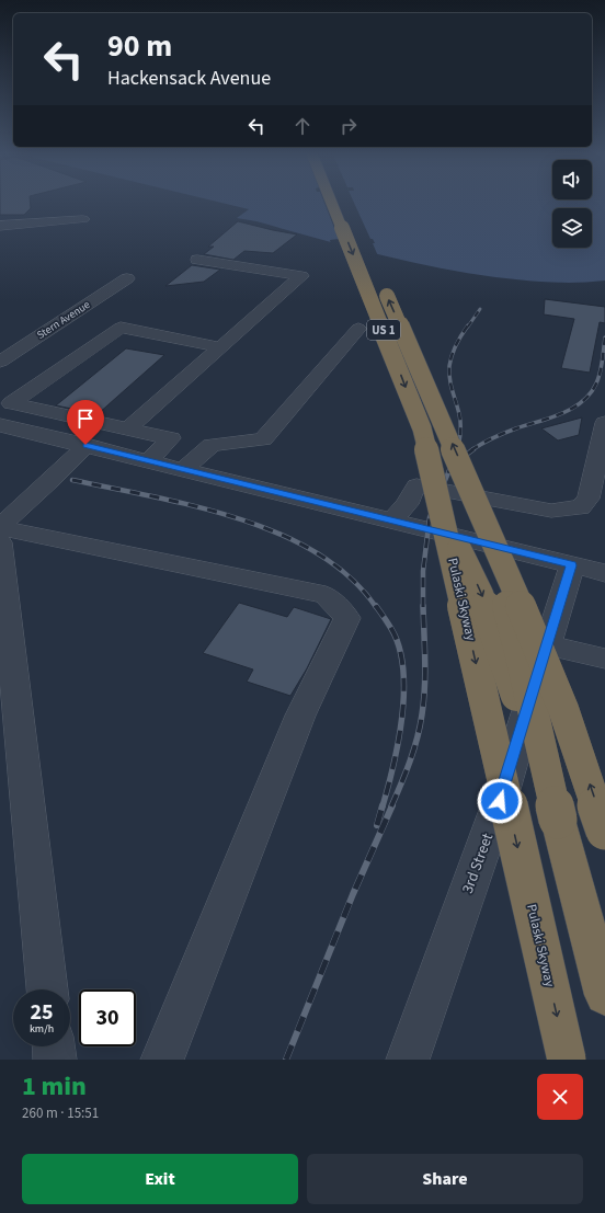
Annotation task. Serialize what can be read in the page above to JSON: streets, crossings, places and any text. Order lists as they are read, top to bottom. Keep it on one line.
{"streets":{"highway":["US 1","Pulaski Skyway"],"street":["Stern Avenue","3rd Street"]},"page":{"turn":["90 m","Hackensack Avenue"],"speed":"25 km/h","limit":"30","heading":["1 min","260 m · 15:51"],"buttons":["Exit","Share"]}}
